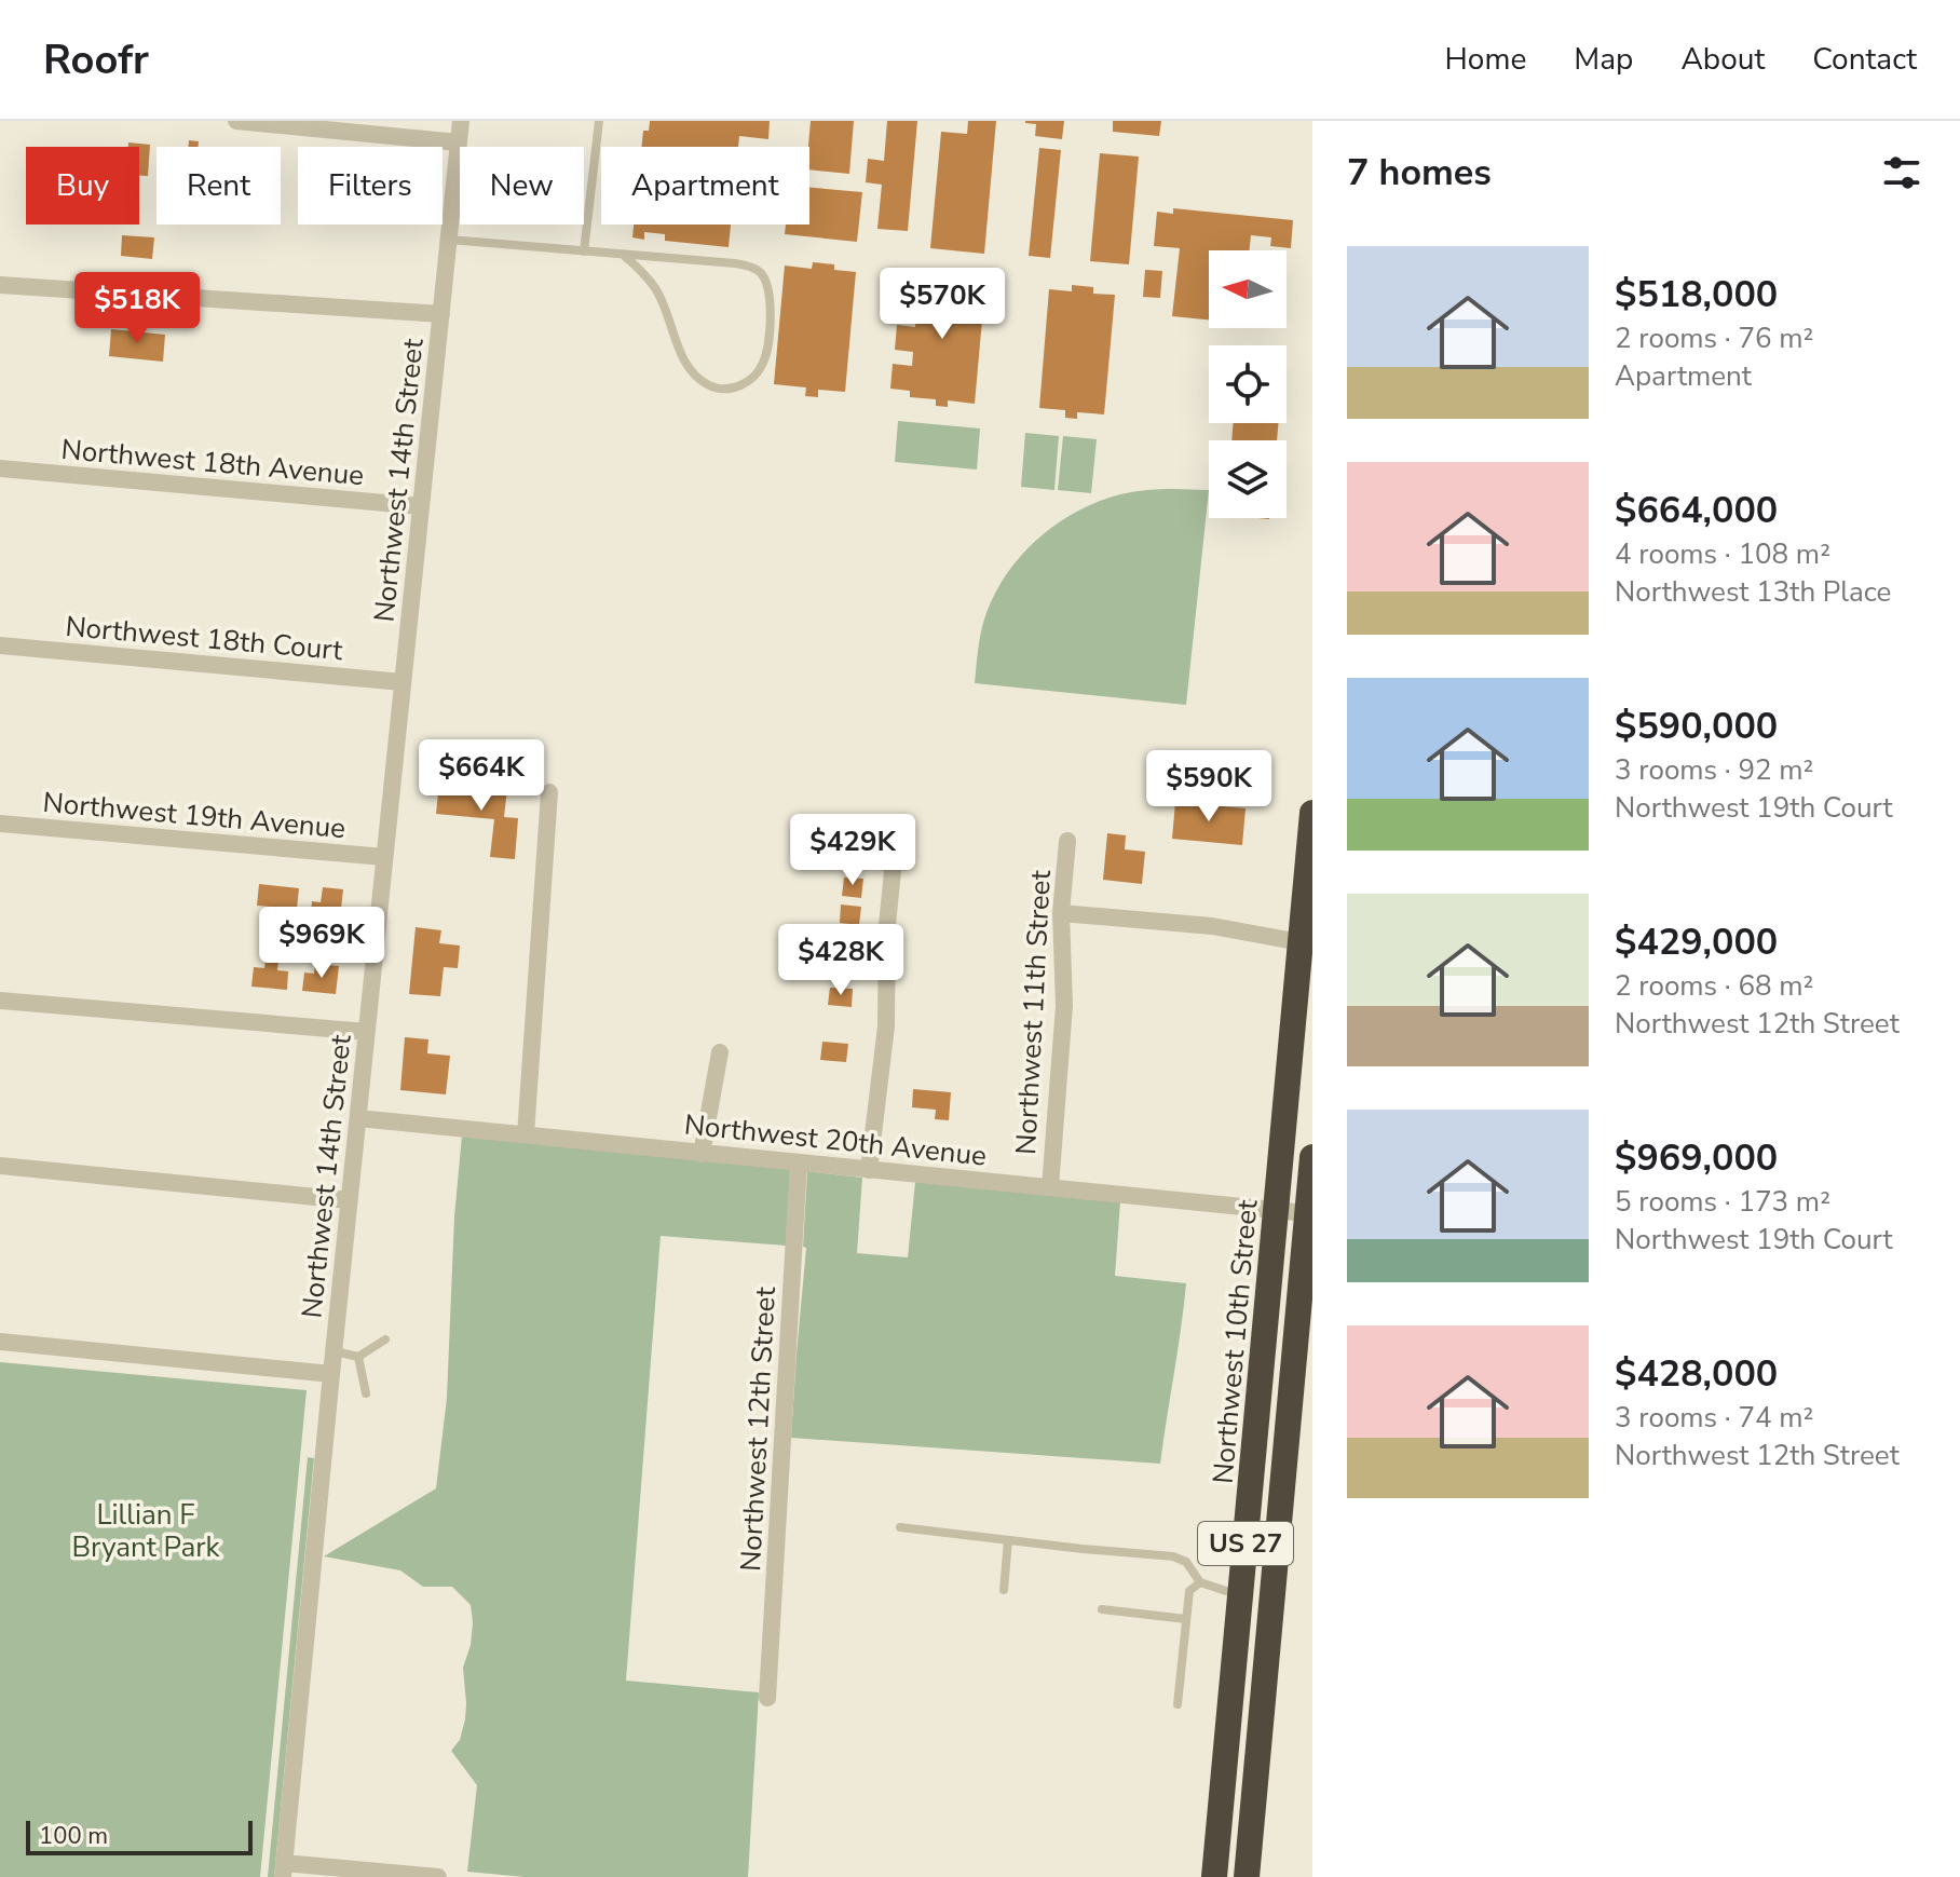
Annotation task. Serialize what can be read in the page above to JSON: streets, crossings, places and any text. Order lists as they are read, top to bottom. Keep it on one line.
{"streets":{"highway":["Northwest 10th Street","US 27"],"street":["Northwest 18th Avenue","Northwest 14th Street","Northwest 18th Court","Northwest 19th Avenue","Northwest 11th Street","Northwest 20th Avenue","Northwest 12th Street"]},"crossings":[["Northwest 18th Avenue","Northwest 14th Street"],["Northwest 14th Street","Northwest 18th Court"],["Northwest 14th Street","Northwest 19th Avenue"],["Northwest 14th Street","Northwest 20th Avenue"],["Northwest 11th Street","Northwest 20th Avenue"],["Northwest 20th Avenue","Northwest 10th Street"],["Northwest 20th Avenue","Northwest 12th Street"],["Northwest 20th Avenue","US 27"]],"parks":["Lillian F Bryant Park"],"scale_bar":"100 m","north":"left","page":{"header":"Roofr","nav":["Home","Map","About","Contact"],"heading":"7 homes","chip":["Buy","Rent","Filters","New","Apartment"],"list":[{"name":"$518,000","note":"2 rooms · 76 m² · Apartment"},{"name":"$664,000","note":"4 rooms · 108 m² · Northwest 13th Place"},{"name":"$590,000","note":"3 rooms · 92 m² · Northwest 19th Court"},{"name":"$429,000","note":"2 rooms · 68 m² · Northwest 12th Street"},{"name":"$969,000","note":"5 rooms · 173 m² · Northwest 19th Court"},{"name":"$428,000","note":"3 rooms · 74 m² · Northwest 12th Street"}],"price":["$570K","$518K","$664K","$590K","$429K","$969K","$428K"],"scale":"100 m"}}
